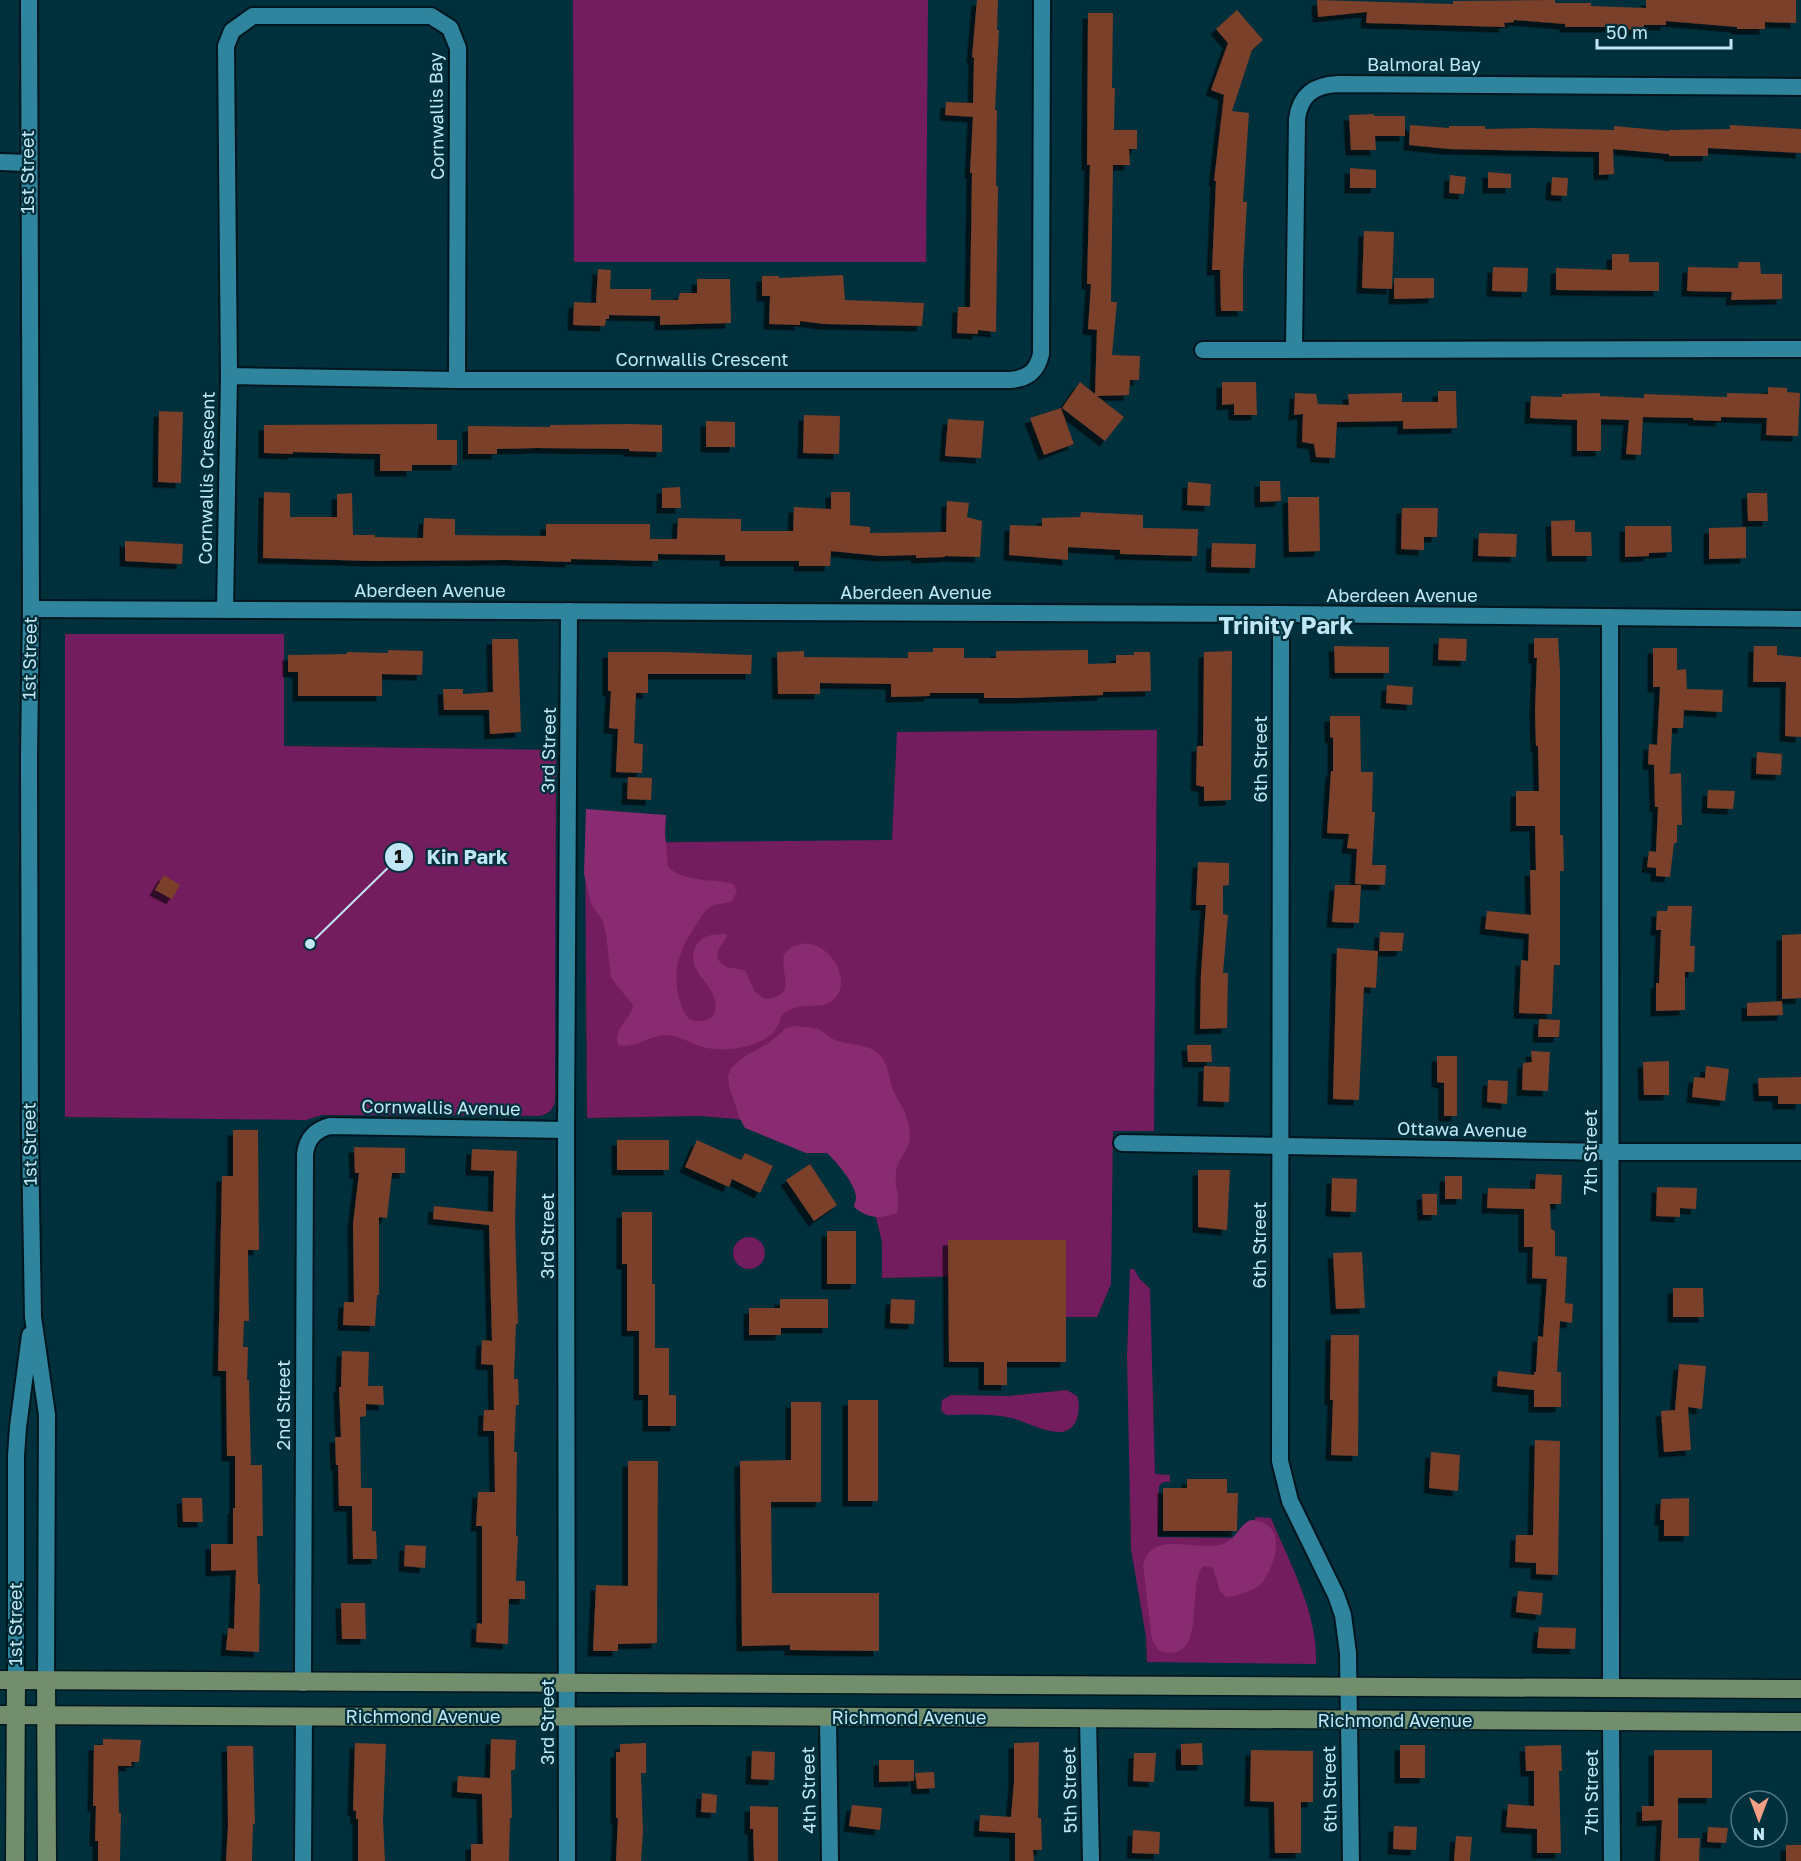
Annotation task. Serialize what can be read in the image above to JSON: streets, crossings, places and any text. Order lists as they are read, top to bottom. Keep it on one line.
{"streets":{"main road":["1st Street","Richmond Avenue"],"street":["Balmoral Bay","Cornwallis Bay","Cornwallis Crescent","Aberdeen Avenue","3rd Street","6th Street","Cornwallis Avenue","Ottawa Avenue","7th Street","2nd Street","4th Street","5th Street"]},"crossings":[["Cornwallis Bay","Cornwallis Crescent"],["1st Street","Aberdeen Avenue"],["1st Street","Richmond Avenue"],["Cornwallis Crescent","Aberdeen Avenue"],["Aberdeen Avenue","3rd Street"],["Aberdeen Avenue","6th Street"],["Aberdeen Avenue","7th Street"],["3rd Street","Cornwallis Avenue"],["3rd Street","Richmond Avenue"],["6th Street","Ottawa Avenue"],["6th Street","Richmond Avenue"],["Cornwallis Avenue","2nd Street"],["Ottawa Avenue","7th Street"],["7th Street","Richmond Avenue"],["2nd Street","Richmond Avenue"],["Richmond Avenue","4th Street"],["Richmond Avenue","5th Street"]],"districts":["Trinity Park"],"places":["Kin Park"],"scale_bar":"50 m","north":"bottom"}
